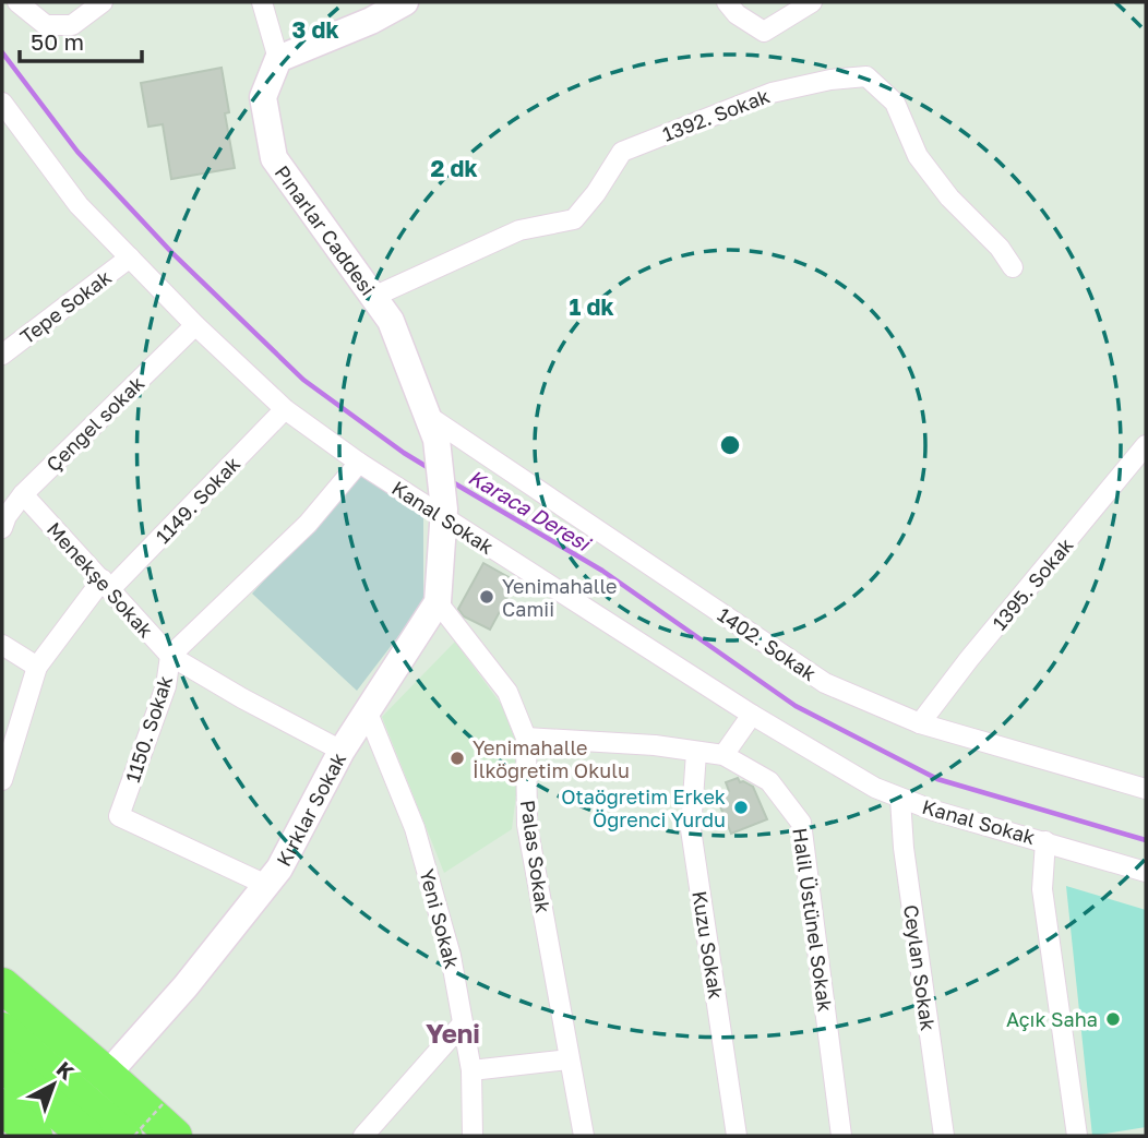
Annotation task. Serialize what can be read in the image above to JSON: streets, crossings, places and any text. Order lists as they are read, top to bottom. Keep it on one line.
{"streets":{"street":["1392. Sokak","Pınarlar Caddesi","Tepe Sokak","Çengel sokak","1149. Sokak","Kanal Sokak","Menekşe Sokak","1395. Sokak","1402. Sokak","1150. Sokak","Kırklar Sokak","Palas Sokak","Yeni Sokak","Halil Üstünel Sokak","Kuzu Sokak","Ceylan Sokak"]},"crossings":[["1392. Sokak","Pınarlar Caddesi"],["Pınarlar Caddesi","Kanal Sokak"],["Pınarlar Caddesi","1402. Sokak"],["Pınarlar Caddesi","Kırklar Sokak"],["Tepe Sokak","Kanal Sokak"],["Çengel sokak","Kanal Sokak"],["Çengel sokak","Menekşe Sokak"],["1149. Sokak","Kanal Sokak"],["1149. Sokak","Menekşe Sokak"],["Kanal Sokak","1150. Sokak"],["Kanal Sokak","Kırklar Sokak"],["Kanal Sokak","Ceylan Sokak"],["Menekşe Sokak","1150. Sokak"],["Menekşe Sokak","Kırklar Sokak"],["1395. Sokak","1402. Sokak"],["1150. Sokak","Kırklar Sokak"],["Kırklar Sokak","Palas Sokak"],["Kırklar Sokak","Yeni Sokak"],["Palas Sokak","Halil Üstünel Sokak"],["Halil Üstünel Sokak","Kuzu Sokak"]],"districts":["Yeni"],"water":["Karaca Deresi"],"places":["Yenimahalle Camii","Yenimahalle İlköğretim Okulu","Otaöğretim Erkek Öğrenci Yurdu","Açık Saha"],"scale_bar":"50 m","north":"top right","rings":["3 dk","2 dk","1 dk"]}
